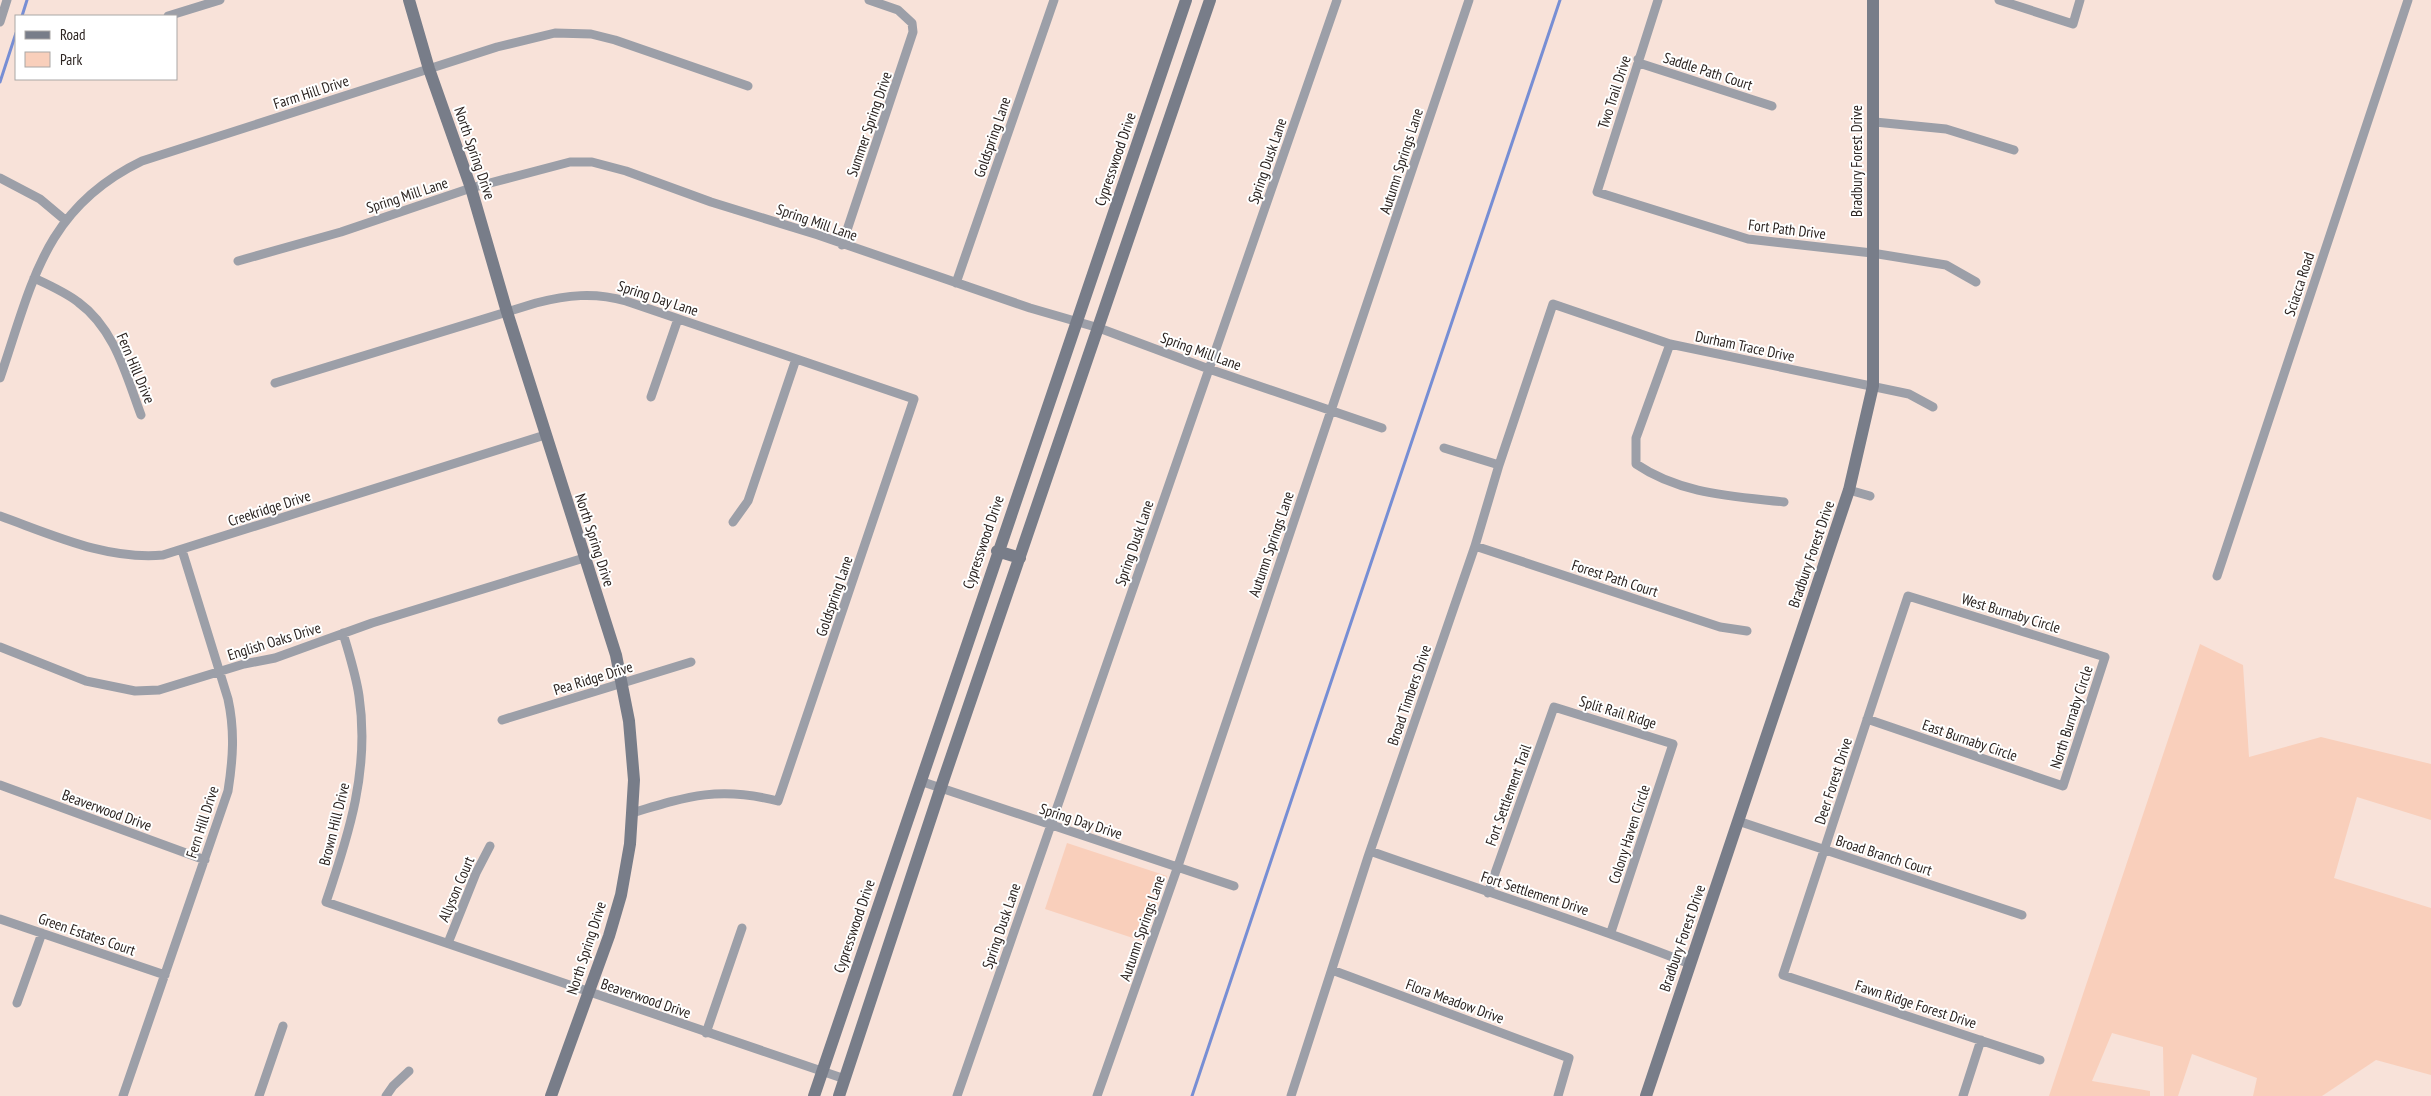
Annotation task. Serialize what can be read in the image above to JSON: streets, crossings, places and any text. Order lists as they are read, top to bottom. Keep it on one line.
{"streets":{"main road":["North Spring Drive","Cypresswood Drive","Bradbury Forest Drive"],"street":["Saddle Path Court","Farm Hill Drive","Two Trail Drive","Summer Spring Drive","Goldspring Lane","Spring Dusk Lane","Autumn Springs Lane","Spring Mill Lane","Fort Path Drive","Sciacca Road","Spring Day Lane","Durham Trace Drive","Fern Hill Drive","Creekridge Drive","Forest Path Court","West Burnaby Circle","English Oaks Drive","Pea Ridge Drive","Broad Timbers Drive","Split Rail Ridge","North Burnaby Circle","East Burnaby Circle","Deer Forest Drive","Fort Settlement Trail","Beaverwood Drive","Spring Day Drive","Brown Hill Drive","Colony Haven Circle","Broad Branch Court","Allyson Court","Fort Settlement Drive","Green Estates Court","Flora Meadow Drive","Fawn Ridge Forest Drive"]},"crossings":[["Saddle Path Court","Two Trail Drive"],["Farm Hill Drive","North Spring Drive"],["Farm Hill Drive","Fern Hill Drive"],["Two Trail Drive","Fort Path Drive"],["Summer Spring Drive","Spring Mill Lane"],["Goldspring Lane","North Spring Drive"],["Goldspring Lane","Spring Mill Lane"],["Goldspring Lane","Spring Day Lane"],["North Spring Drive","Spring Mill Lane"],["North Spring Drive","Spring Day Lane"],["North Spring Drive","Creekridge Drive"],["North Spring Drive","English Oaks Drive"],["North Spring Drive","Pea Ridge Drive"],["North Spring Drive","Beaverwood Drive"],["Cypresswood Drive","Spring Mill Lane"],["Cypresswood Drive","Beaverwood Drive"],["Cypresswood Drive","Spring Day Drive"],["Spring Dusk Lane","Spring Mill Lane"],["Spring Dusk Lane","Spring Day Drive"],["Autumn Springs Lane","Spring Mill Lane"],["Autumn Springs Lane","Spring Day Drive"],["Bradbury Forest Drive","Fort Path Drive"],["Bradbury Forest Drive","Durham Trace Drive"],["Bradbury Forest Drive","Broad Branch Court"],["Bradbury Forest Drive","Fort Settlement Drive"],["Durham Trace Drive","Broad Timbers Drive"],["Fern Hill Drive","Creekridge Drive"],["Fern Hill Drive","English Oaks Drive"],["Fern Hill Drive","Beaverwood Drive"],["Fern Hill Drive","Green Estates Court"],["Forest Path Court","Broad Timbers Drive"],["West Burnaby Circle","North Burnaby Circle"],["West Burnaby Circle","Deer Forest Drive"],["English Oaks Drive","Brown Hill Drive"],["Broad Timbers Drive","Fort Settlement Drive"],["Broad Timbers Drive","Flora Meadow Drive"],["Split Rail Ridge","Fort Settlement Trail"],["Split Rail Ridge","Colony Haven Circle"],["North Burnaby Circle","East Burnaby Circle"],["East Burnaby Circle","Deer Forest Drive"],["Deer Forest Drive","Broad Branch Court"],["Deer Forest Drive","Fawn Ridge Forest Drive"],["Fort Settlement Trail","Fort Settlement Drive"],["Beaverwood Drive","Brown Hill Drive"],["Beaverwood Drive","Allyson Court"],["Colony Haven Circle","Fort Settlement Drive"]],"legend":["Road","Park"]}
